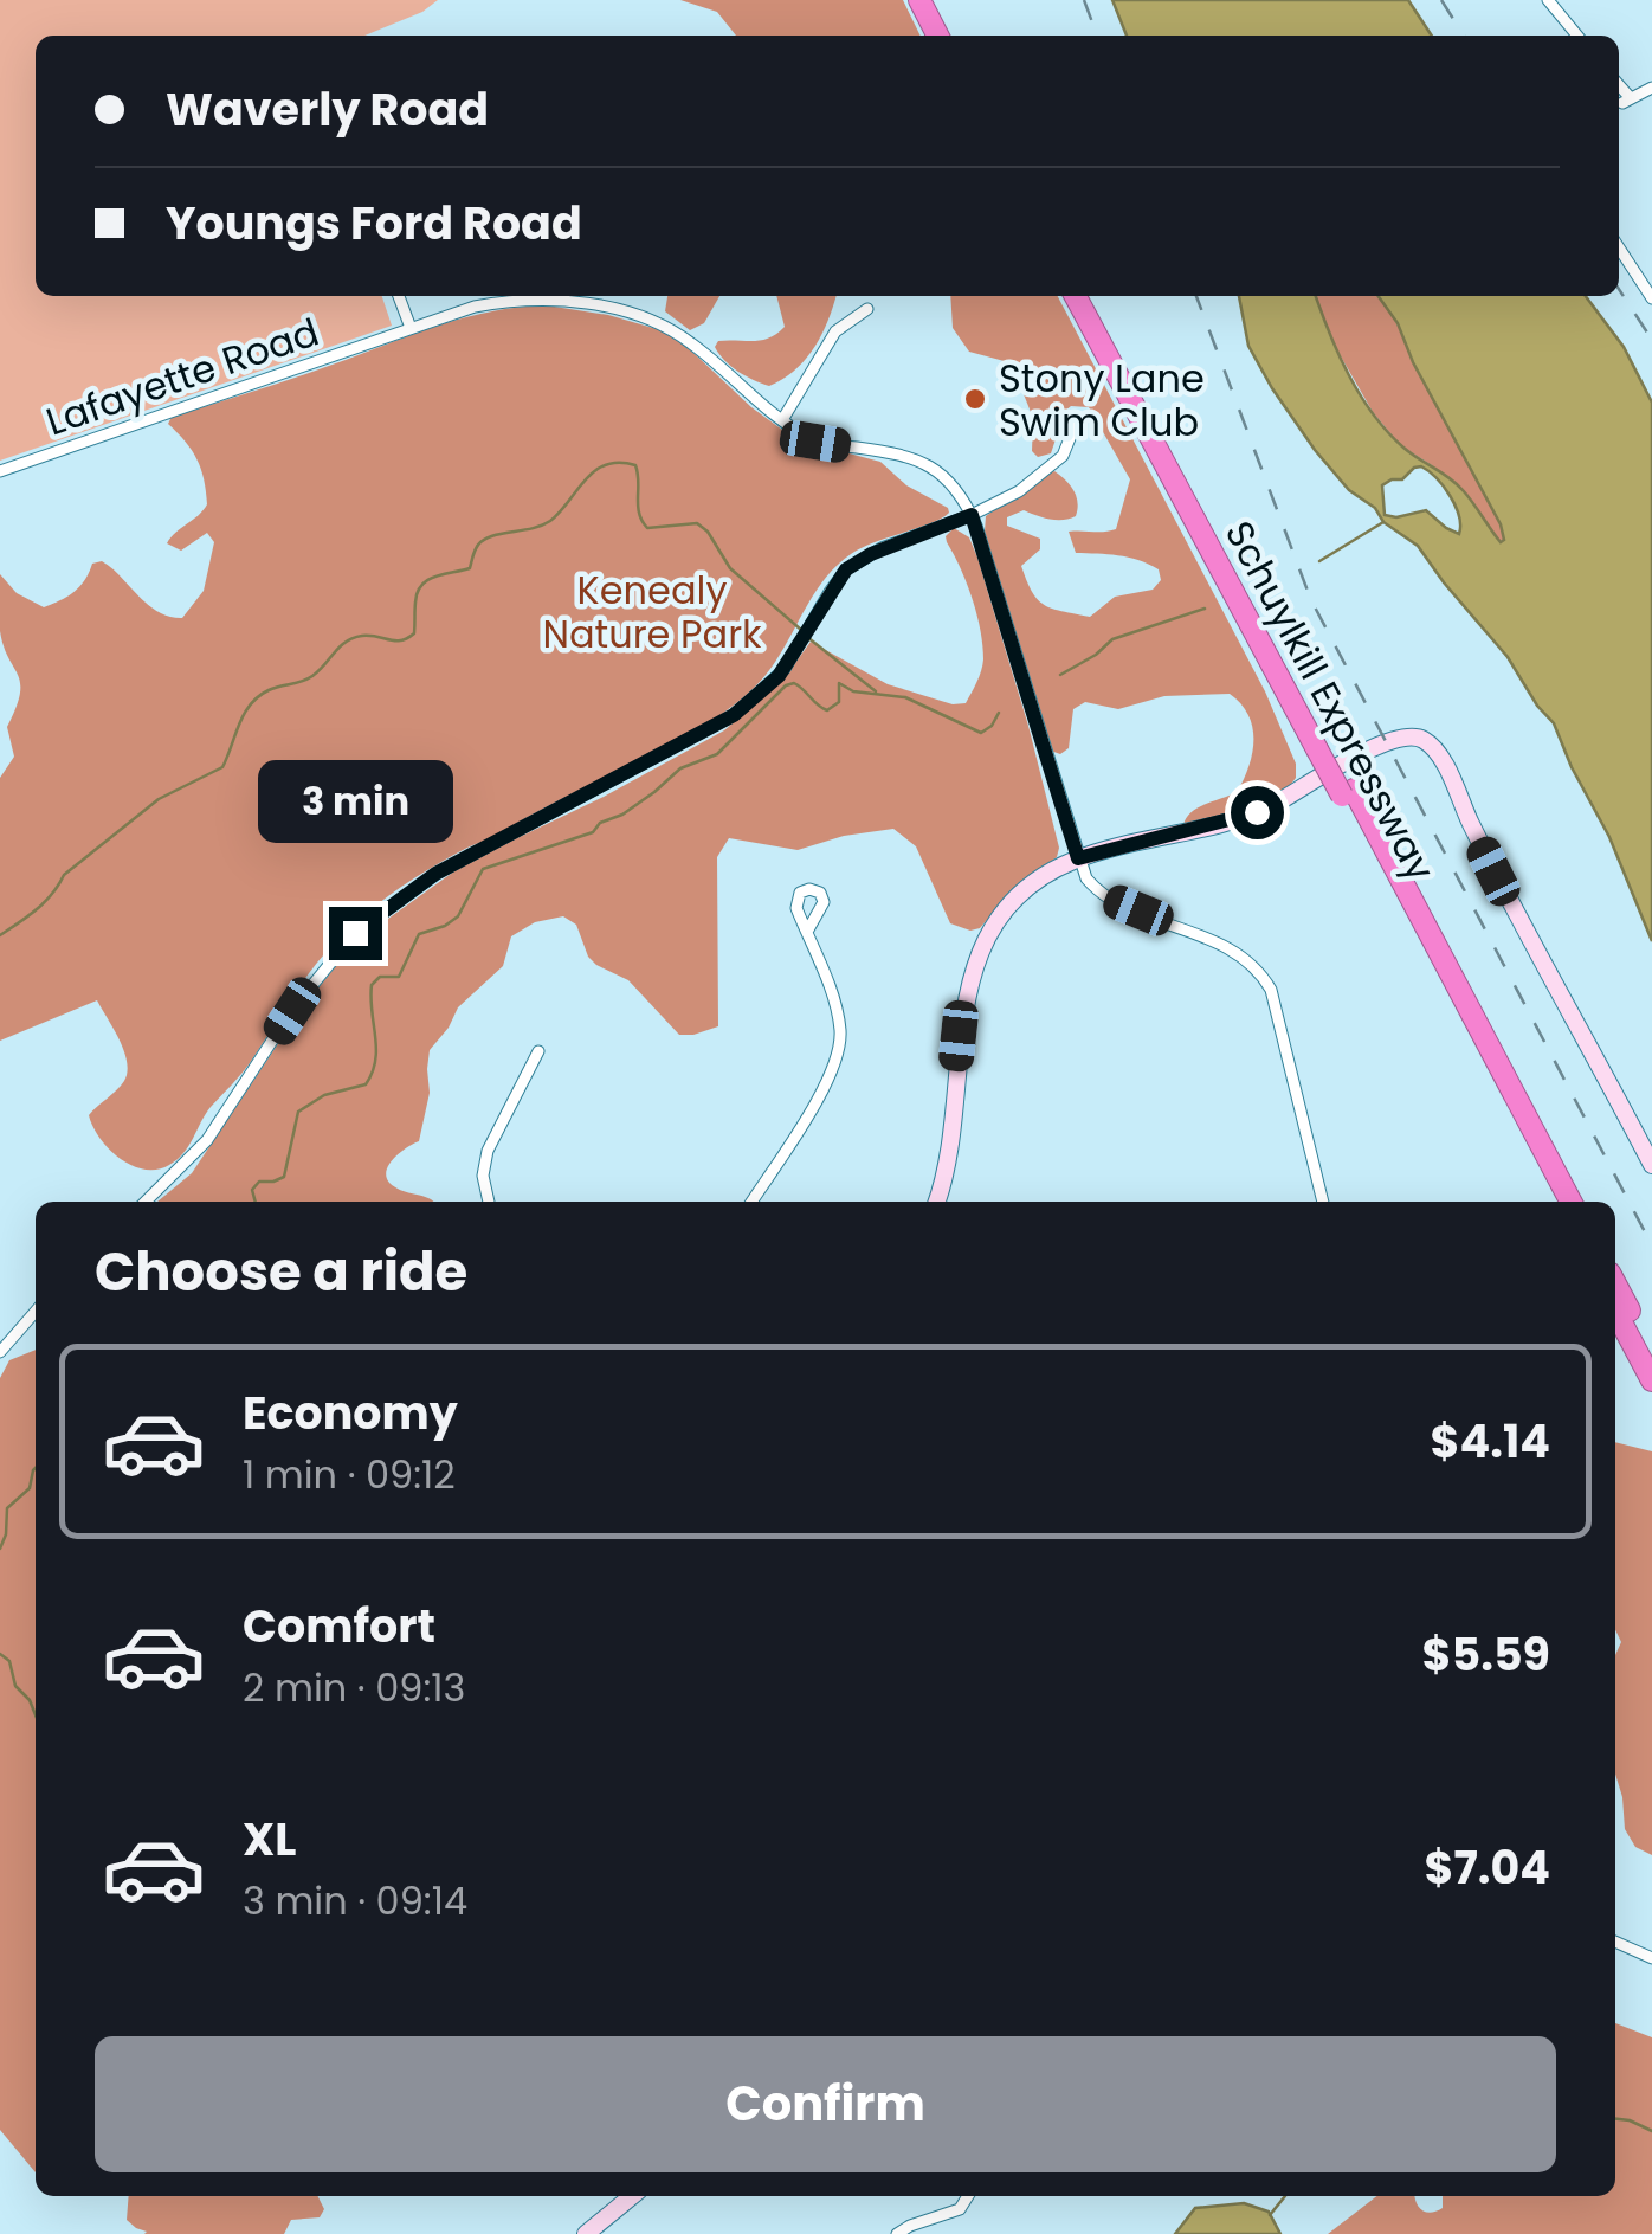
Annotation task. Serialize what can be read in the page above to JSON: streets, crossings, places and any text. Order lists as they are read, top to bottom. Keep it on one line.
{"streets":{"highway":["Schuylkill Expressway"],"street":["Lafayette Road"]},"parks":["Kenealy Nature Park"],"places":["Stony Lane Swim Club"],"page":{"banner":["Waverly Road","Youngs Ford Road"],"bubble":"3 min","heading":"Choose a ride","list":[{"name":"Economy","note":"1 min · 09:12","value":"$4.14"},{"name":"Comfort","note":"2 min · 09:13","value":"$5.59"},{"name":"XL","note":"3 min · 09:14","value":"$7.04"}],"buttons":"Confirm"}}
